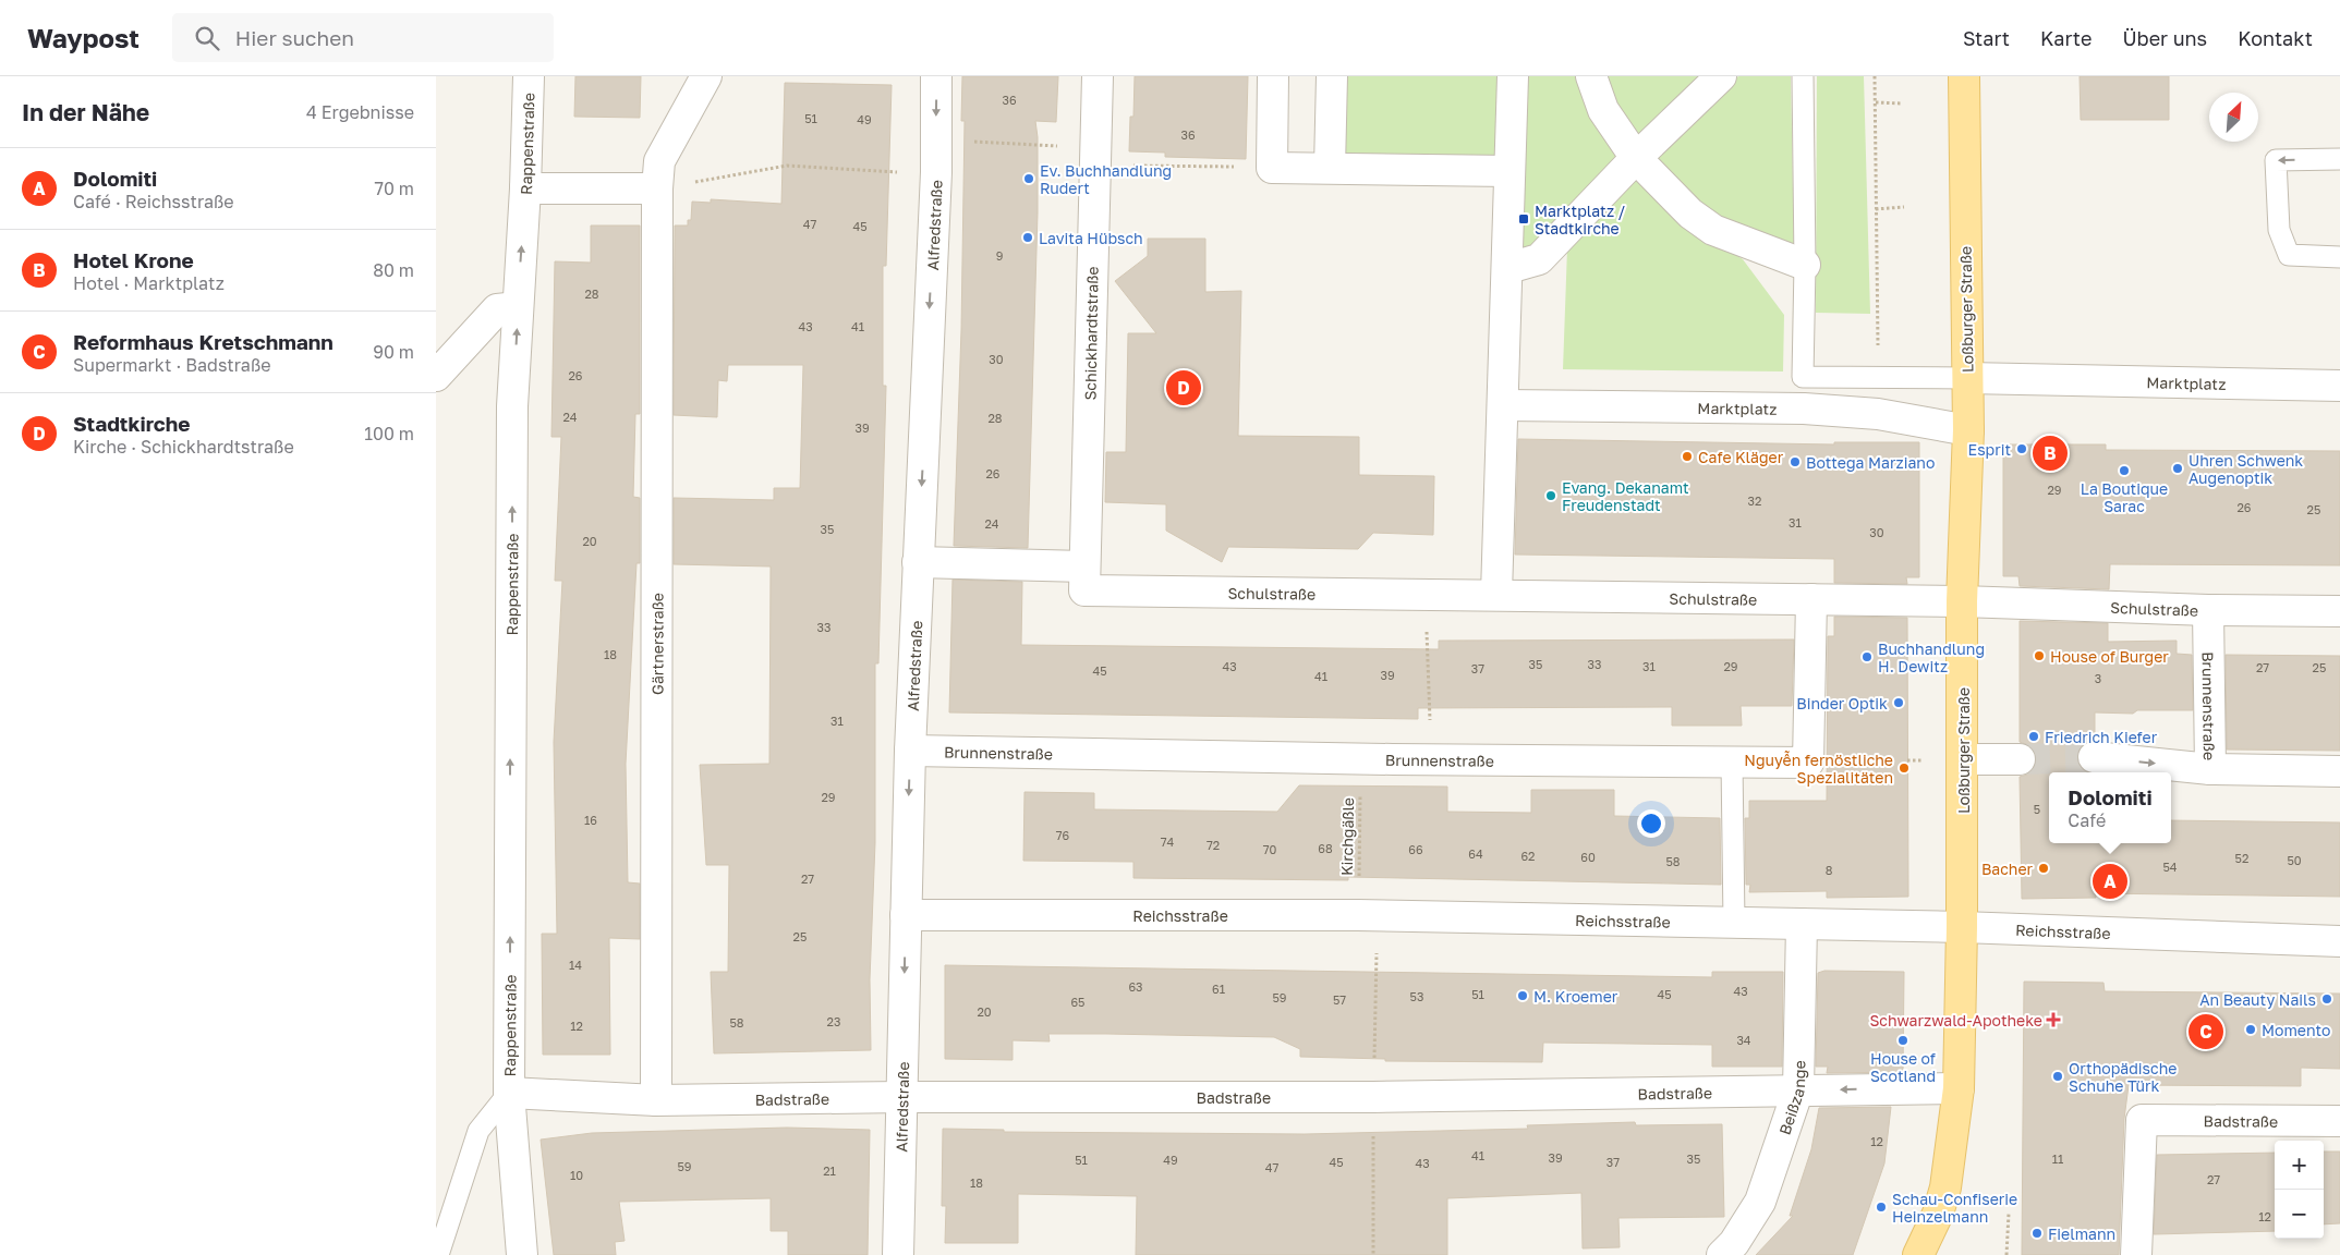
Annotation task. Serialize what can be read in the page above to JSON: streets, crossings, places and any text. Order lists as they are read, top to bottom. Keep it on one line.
{"streets":{"main road":["Loßburger Straße"],"street":["Rappenstraße","Alfredstraße","Schickhardtstraße","Marktplatz","Schulstraße","Gärtnerstraße","Brunnenstraße","Reichsstraße","Badstraße","Beißzange"],"path":["Kirchgäßle"]},"crossings":[["Rappenstraße","Badstraße"],["Alfredstraße","Schulstraße"],["Alfredstraße","Brunnenstraße"],["Alfredstraße","Reichsstraße"],["Alfredstraße","Badstraße"],["Loßburger Straße","Marktplatz"],["Loßburger Straße","Schulstraße"],["Loßburger Straße","Reichsstraße"],["Loßburger Straße","Badstraße"],["Schickhardtstraße","Schulstraße"],["Schulstraße","Brunnenstraße"],["Gärtnerstraße","Badstraße"],["Brunnenstraße","Kirchgäßle"],["Kirchgäßle","Reichsstraße"],["Reichsstraße","Beißzange"],["Badstraße","Beißzange"]],"one_way":["Rappenstraße","Alfredstraße"],"places":{"other":["Ev. Buchhandlung Rudert","Lavita Hübsch","Esprit","Cafe Kläger","Bottega Marziano","Uhren Schwenk Augenoptik","La Boutique Sarac","Evang. Dekanamt Freudenstadt","House of Burger","Buchhandlung H. Dewitz","Binder Optik","Friedrich Kiefer","Nguyễn fernöstliche Spezialitäten","Bacher","M. Kroemer","An Beauty Nails","Momento","House of Scotland","Orthopädische Schuhe Türk","Schau-Confiserie Heinzelmann","Fielmann"],"transit":["Marktplatz / Stadtkirche"],"health":["Schwarzwald-Apotheke"]},"house_numbers":["36","51","49","36","47","45","9","28","43","41","30","26","24","28","39","26","29","32","26","25","31","24","35","30","20","33","18","35","33","43","31","29","27","25","37","45","39","41","3","31","29","5","16","76","74","72","68","70","66","64","62","60","52","50","58","54","8","27","25","14","63","61","43","51","45","53","59","57","65","20","23","58","12","34","12","41","39","35","11","51","49","45","37","43","59","47","21","10","27","18","12"],"north":"top right","page":{"header":"Waypost","search":"Hier suchen","nav":["Start","Karte","Über uns","Kontakt"],"heading":["In der Nähe","4 Ergebnisse"],"list":[{"mark":"A","name":"Dolomiti","note":"Café · Reichsstraße","value":"70 m"},{"mark":"B","name":"Hotel Krone","note":"Hotel · Marktplatz","value":"80 m"},{"mark":"C","name":"Reformhaus Kretschmann","note":"Supermarkt · Badstraße","value":"90 m"},{"mark":"D","name":"Stadtkirche","note":"Kirche · Schickhardtstraße","value":"100 m"}],"pins":["D","B","A","C"],"popup":["Dolomiti","Café"],"map_buttons":["+","−"]}}
